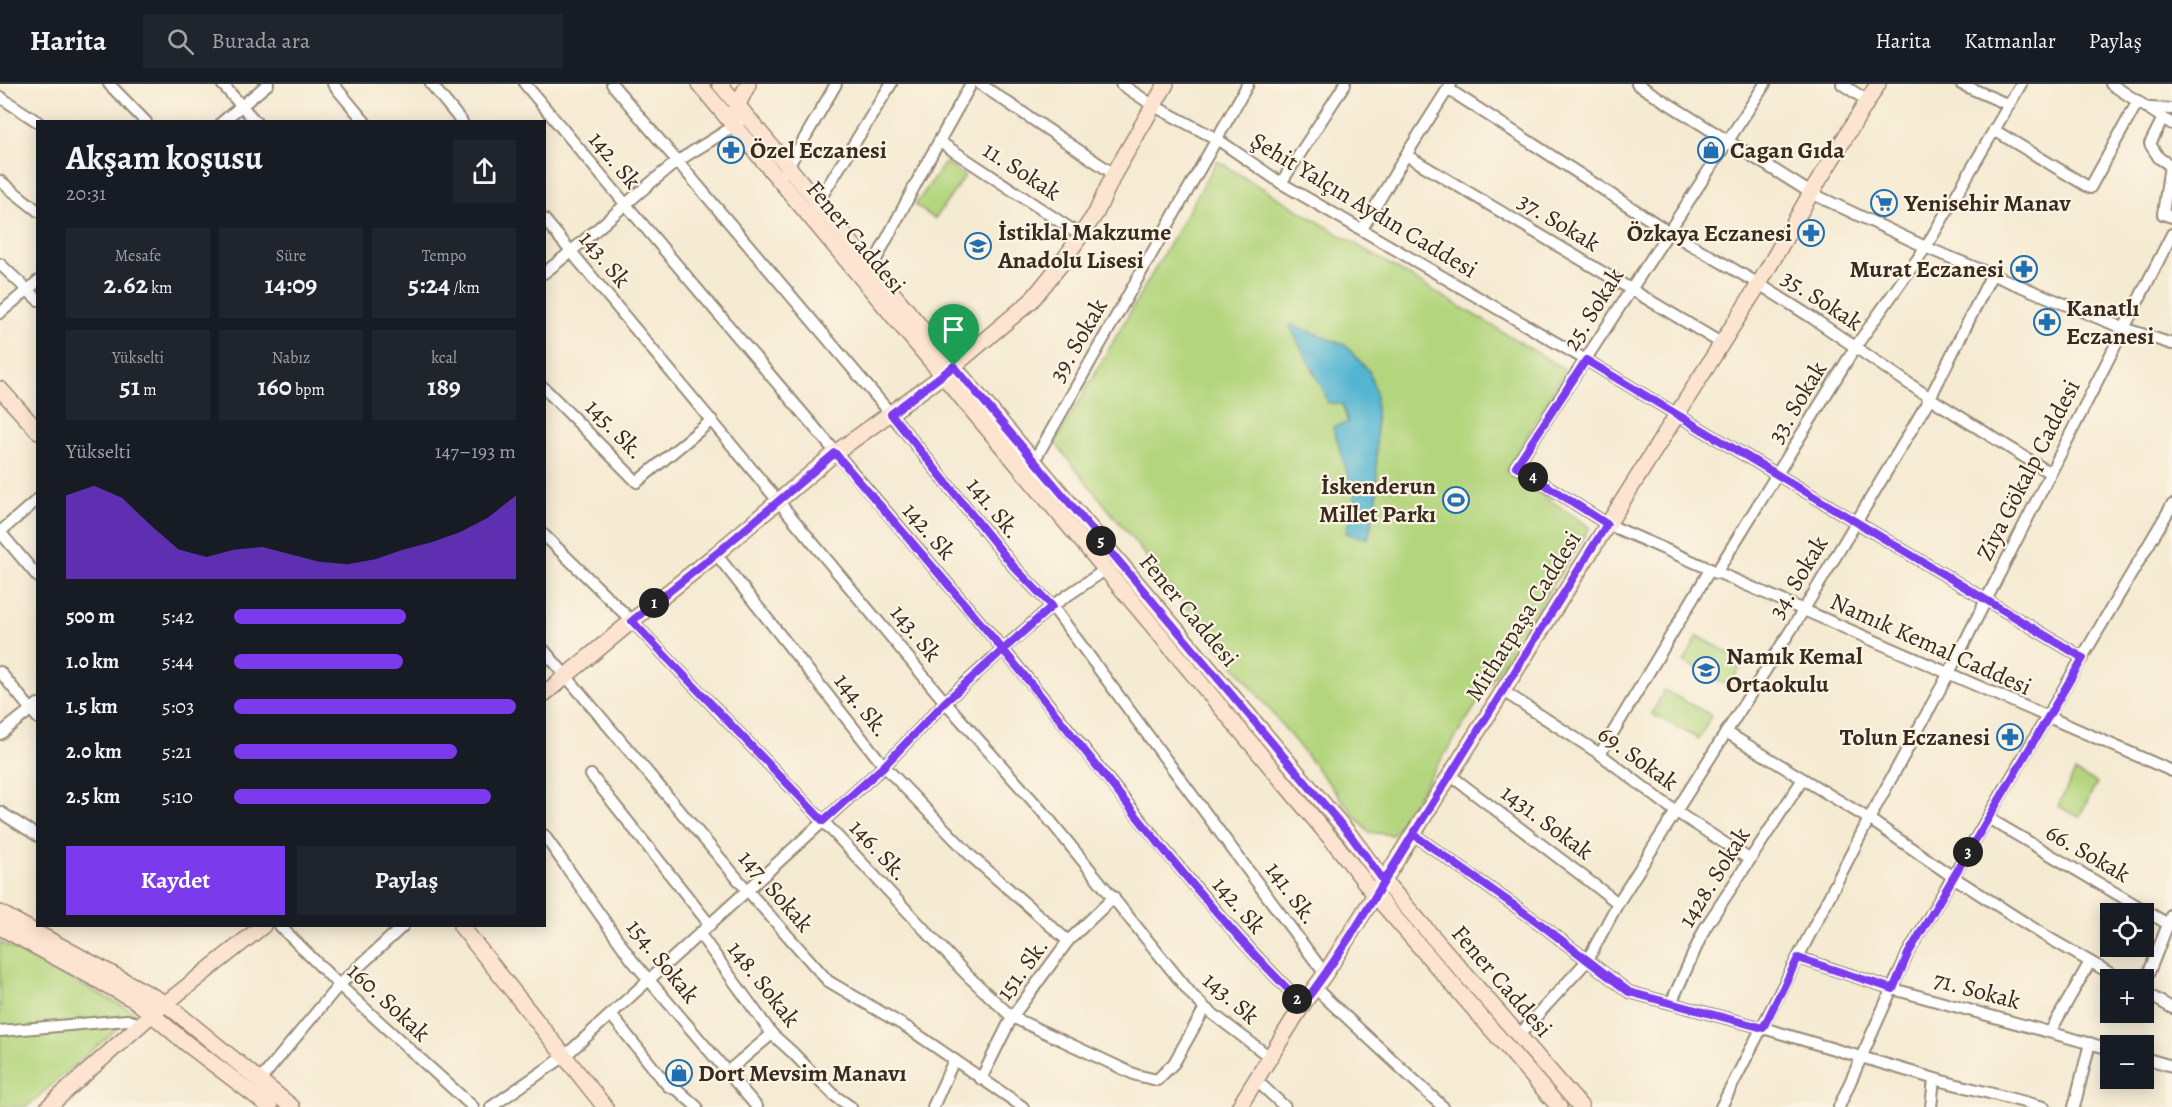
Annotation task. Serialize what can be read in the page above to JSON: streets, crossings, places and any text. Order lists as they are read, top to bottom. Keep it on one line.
{"streets":{"street":["142. Sk","11. Sokak","Şehit Yalçın Aydın Caddesi","37. Sokak","Fener Caddesi","143. Sk","35. Sokak","25. Sokak","39. Sokak","33. Sokak","145. Sk.","Ziya Gökalp Caddesi","141. Sk.","34. Sokak","Mithatpaşa Caddesi","Namık Kemal Caddesi","144. Sk.","69. Sokak","1431. Sokak","146. Sk.","66. Sokak","1428. Sokak","147. Sokak","154. Sokak","151. Sk.","148. Sokak","71. Sokak","160. Sokak"]},"crossings":[["142. Sk","Mithatpaşa Caddesi"],["Şehit Yalçın Aydın Caddesi","25. Sokak"],["Şehit Yalçın Aydın Caddesi","39. Sokak"],["Şehit Yalçın Aydın Caddesi","33. Sokak"],["Şehit Yalçın Aydın Caddesi","Ziya Gökalp Caddesi"],["Şehit Yalçın Aydın Caddesi","34. Sokak"],["Şehit Yalçın Aydın Caddesi","Mithatpaşa Caddesi"],["37. Sokak","25. Sokak"],["37. Sokak","Mithatpaşa Caddesi"],["Fener Caddesi","39. Sokak"],["Fener Caddesi","34. Sokak"],["Fener Caddesi","Mithatpaşa Caddesi"],["143. Sk","145. Sk."],["143. Sk","Mithatpaşa Caddesi"],["143. Sk","146. Sk."],["143. Sk","151. Sk."],["35. Sokak","25. Sokak"],["35. Sokak","33. Sokak"],["35. Sokak","Ziya Gökalp Caddesi"],["35. Sokak","34. Sokak"],["35. Sokak","Mithatpaşa Caddesi"],["25. Sokak","Namık Kemal Caddesi"],["33. Sokak","Namık Kemal Caddesi"],["33. Sokak","69. Sokak"],["Ziya Gökalp Caddesi","Namık Kemal Caddesi"],["Ziya Gökalp Caddesi","71. Sokak"],["141. Sk.","Mithatpaşa Caddesi"],["34. Sokak","Namık Kemal Caddesi"],["34. Sokak","69. Sokak"],["34. Sokak","1431. Sokak"],["Mithatpaşa Caddesi","Namık Kemal Caddesi"],["Mithatpaşa Caddesi","69. Sokak"],["Mithatpaşa Caddesi","1431. Sokak"],["144. Sk.","151. Sk."],["69. Sokak","1428. Sokak"],["146. Sk.","151. Sk."],["147. Sokak","151. Sk."]],"places":{"pharmacy":["Özel Eczanesi","Özkaya Eczanesi","Murat Eczanesi","Kanatlı Eczanesi","Tolun Eczanesi"],"shop":["Cagan Gıda","Dort Mevsim Manavı"],"supermarket":["Yenisehir Manav"],"school or university":["İstiklal Makzume Anadolu Lisesi","Namık Kemal Ortaokulu"],"sports":["İskenderun Millet Parkı"]},"page":{"header":"Harita","search":"Burada ara","nav":["Harita","Katmanlar","Paylaş"],"heading":["Akşam koşusu","20:31"],"stats":[["Mesafe","2.62 km"],["Süre","14:09"],["Tempo","5:24 /km"],["Yükselti","51 m"],["Nabız","160 bpm"],["kcal","189"]],"chart":["Yükselti","147–193 m"],"pins":["4","5","1","3","2"],"list":[{"name":"500 m","note":"5:42"},{"name":"1.0 km","note":"5:44"},{"name":"1.5 km","note":"5:03"},{"name":"2.0 km","note":"5:21"},{"name":"2.5 km","note":"5:10"}],"buttons":["Kaydet","Paylaş"],"map_buttons":["+","−"]}}
